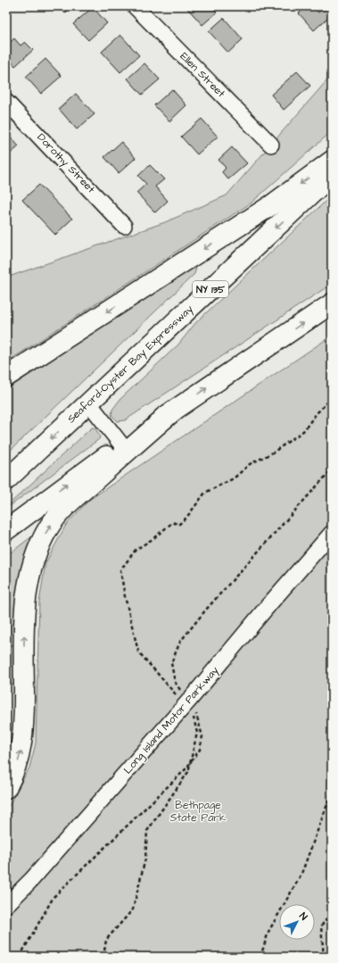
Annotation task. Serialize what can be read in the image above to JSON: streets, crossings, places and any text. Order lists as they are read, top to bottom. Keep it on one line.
{"streets":{"highway":["NY 135","Seaford-Oyster Bay Expressway"],"street":["Ellen Street","Dorothy Street","Long Island Motor Parkway"]},"parks":["Bethpage State Park"],"north":"top right"}
